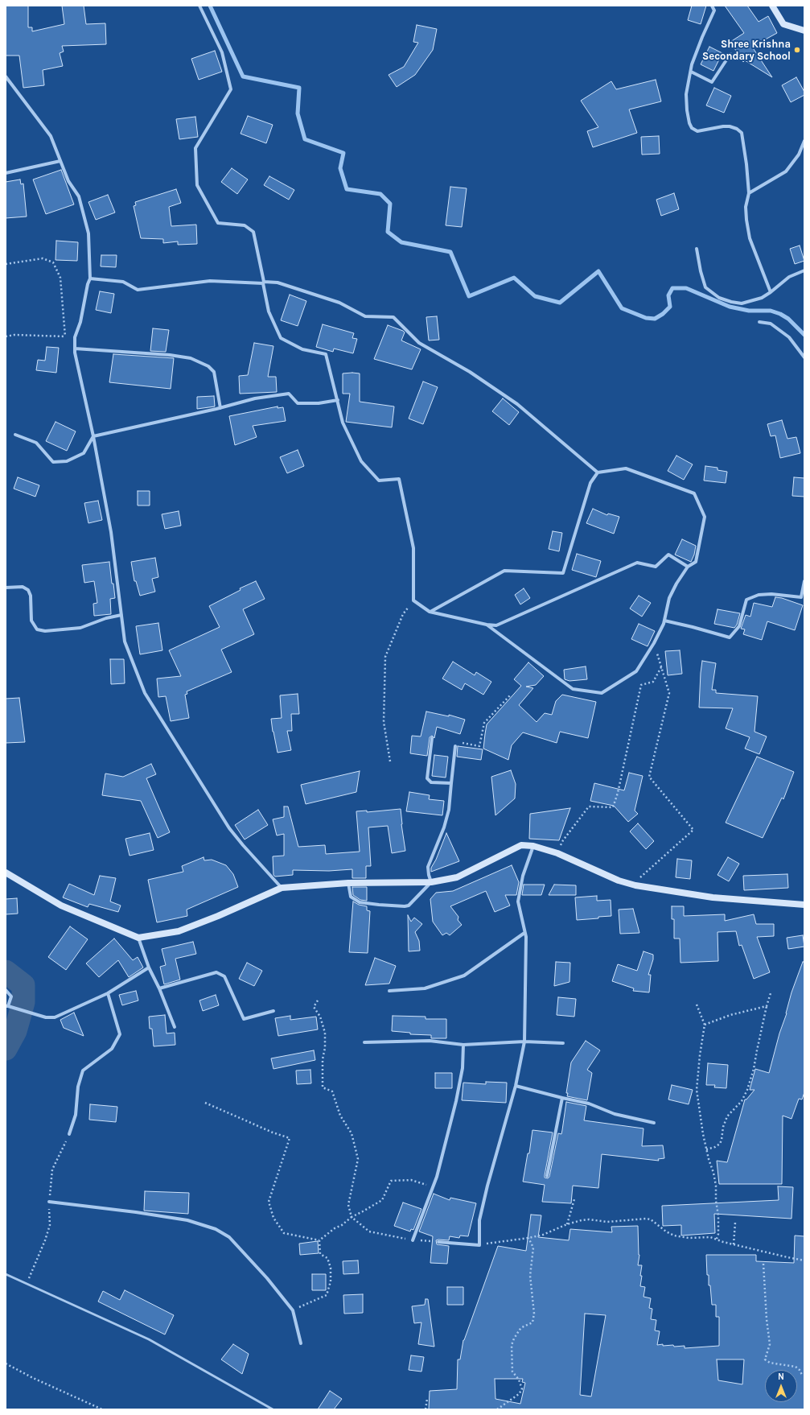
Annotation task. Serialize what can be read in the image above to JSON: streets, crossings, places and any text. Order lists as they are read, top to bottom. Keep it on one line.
{"places":["Shree Krishna Secondary School"],"north":"top"}
